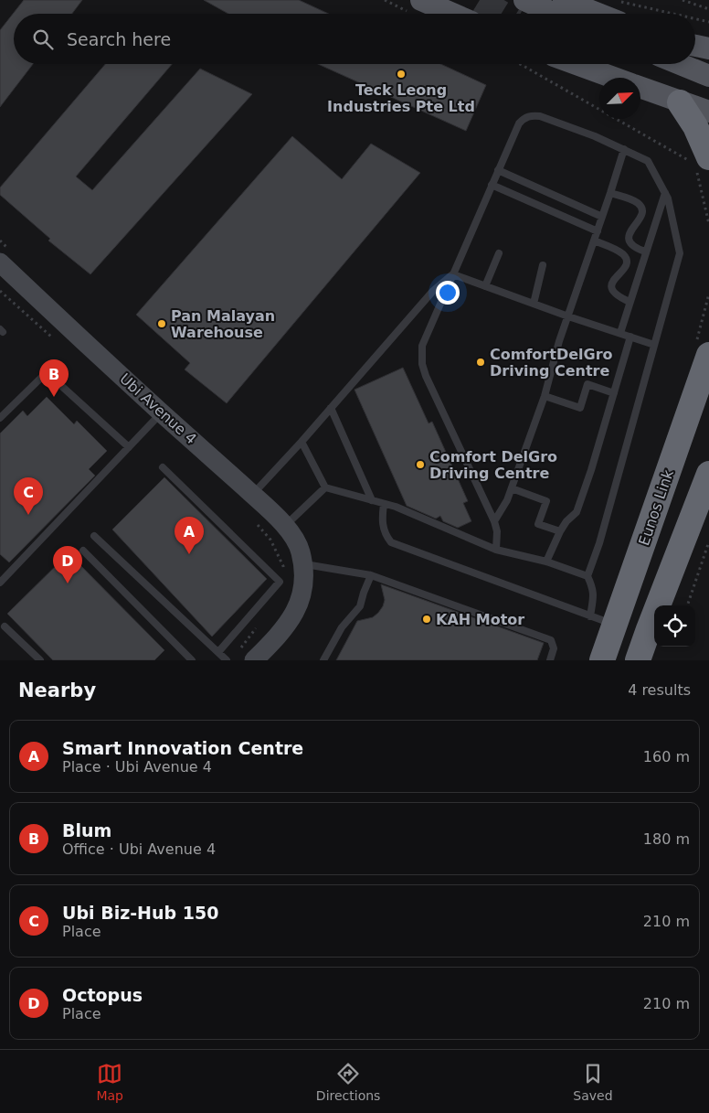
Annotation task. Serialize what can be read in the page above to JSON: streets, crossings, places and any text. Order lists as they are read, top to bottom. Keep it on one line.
{"streets":{"highway":["Eunos Link"],"street":["Ubi Avenue 4"]},"places":["Teck Leong Industries Pte Ltd","Pan Malayan Warehouse","ComfortDelGro Driving Centre","Comfort DelGro Driving Centre","KAH Motor"],"north":"top right","page":{"search":"Search here","pins":["B","C","A","D"],"heading":["Nearby","4 results"],"list":[{"mark":"A","name":"Smart Innovation Centre","note":"Place · Ubi Avenue 4","value":"160 m"},{"mark":"B","name":"Blum","note":"Office · Ubi Avenue 4","value":"180 m"},{"mark":"C","name":"Ubi Biz-Hub 150","note":"Place","value":"210 m"},{"mark":"D","name":"Octopus","note":"Place","value":"210 m"}],"nav":["Map","Directions","Saved"]}}
